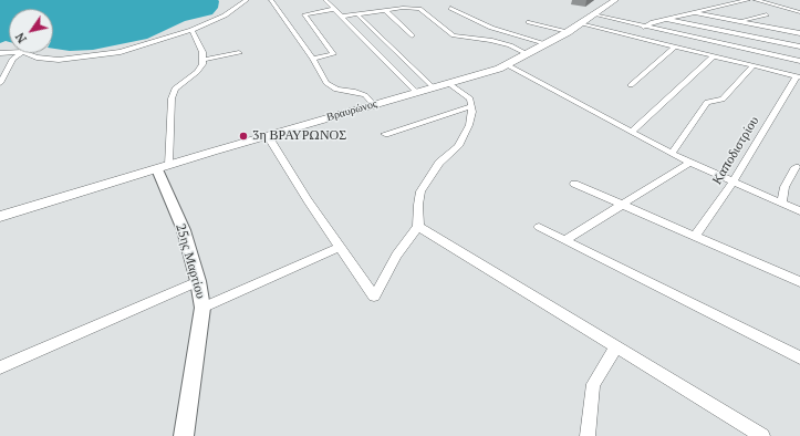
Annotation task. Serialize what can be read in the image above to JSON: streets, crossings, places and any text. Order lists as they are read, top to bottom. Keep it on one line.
{"streets":{"main road":["Βραυρώνος"],"street":["Καποδιστρίου","25ης Μαρτίου"]},"crossings":[["Βραυρώνος","25ης Μαρτίου"]],"places":["3η ΒΡΑΥΡΩΝΟΣ"],"north":"bottom left"}
